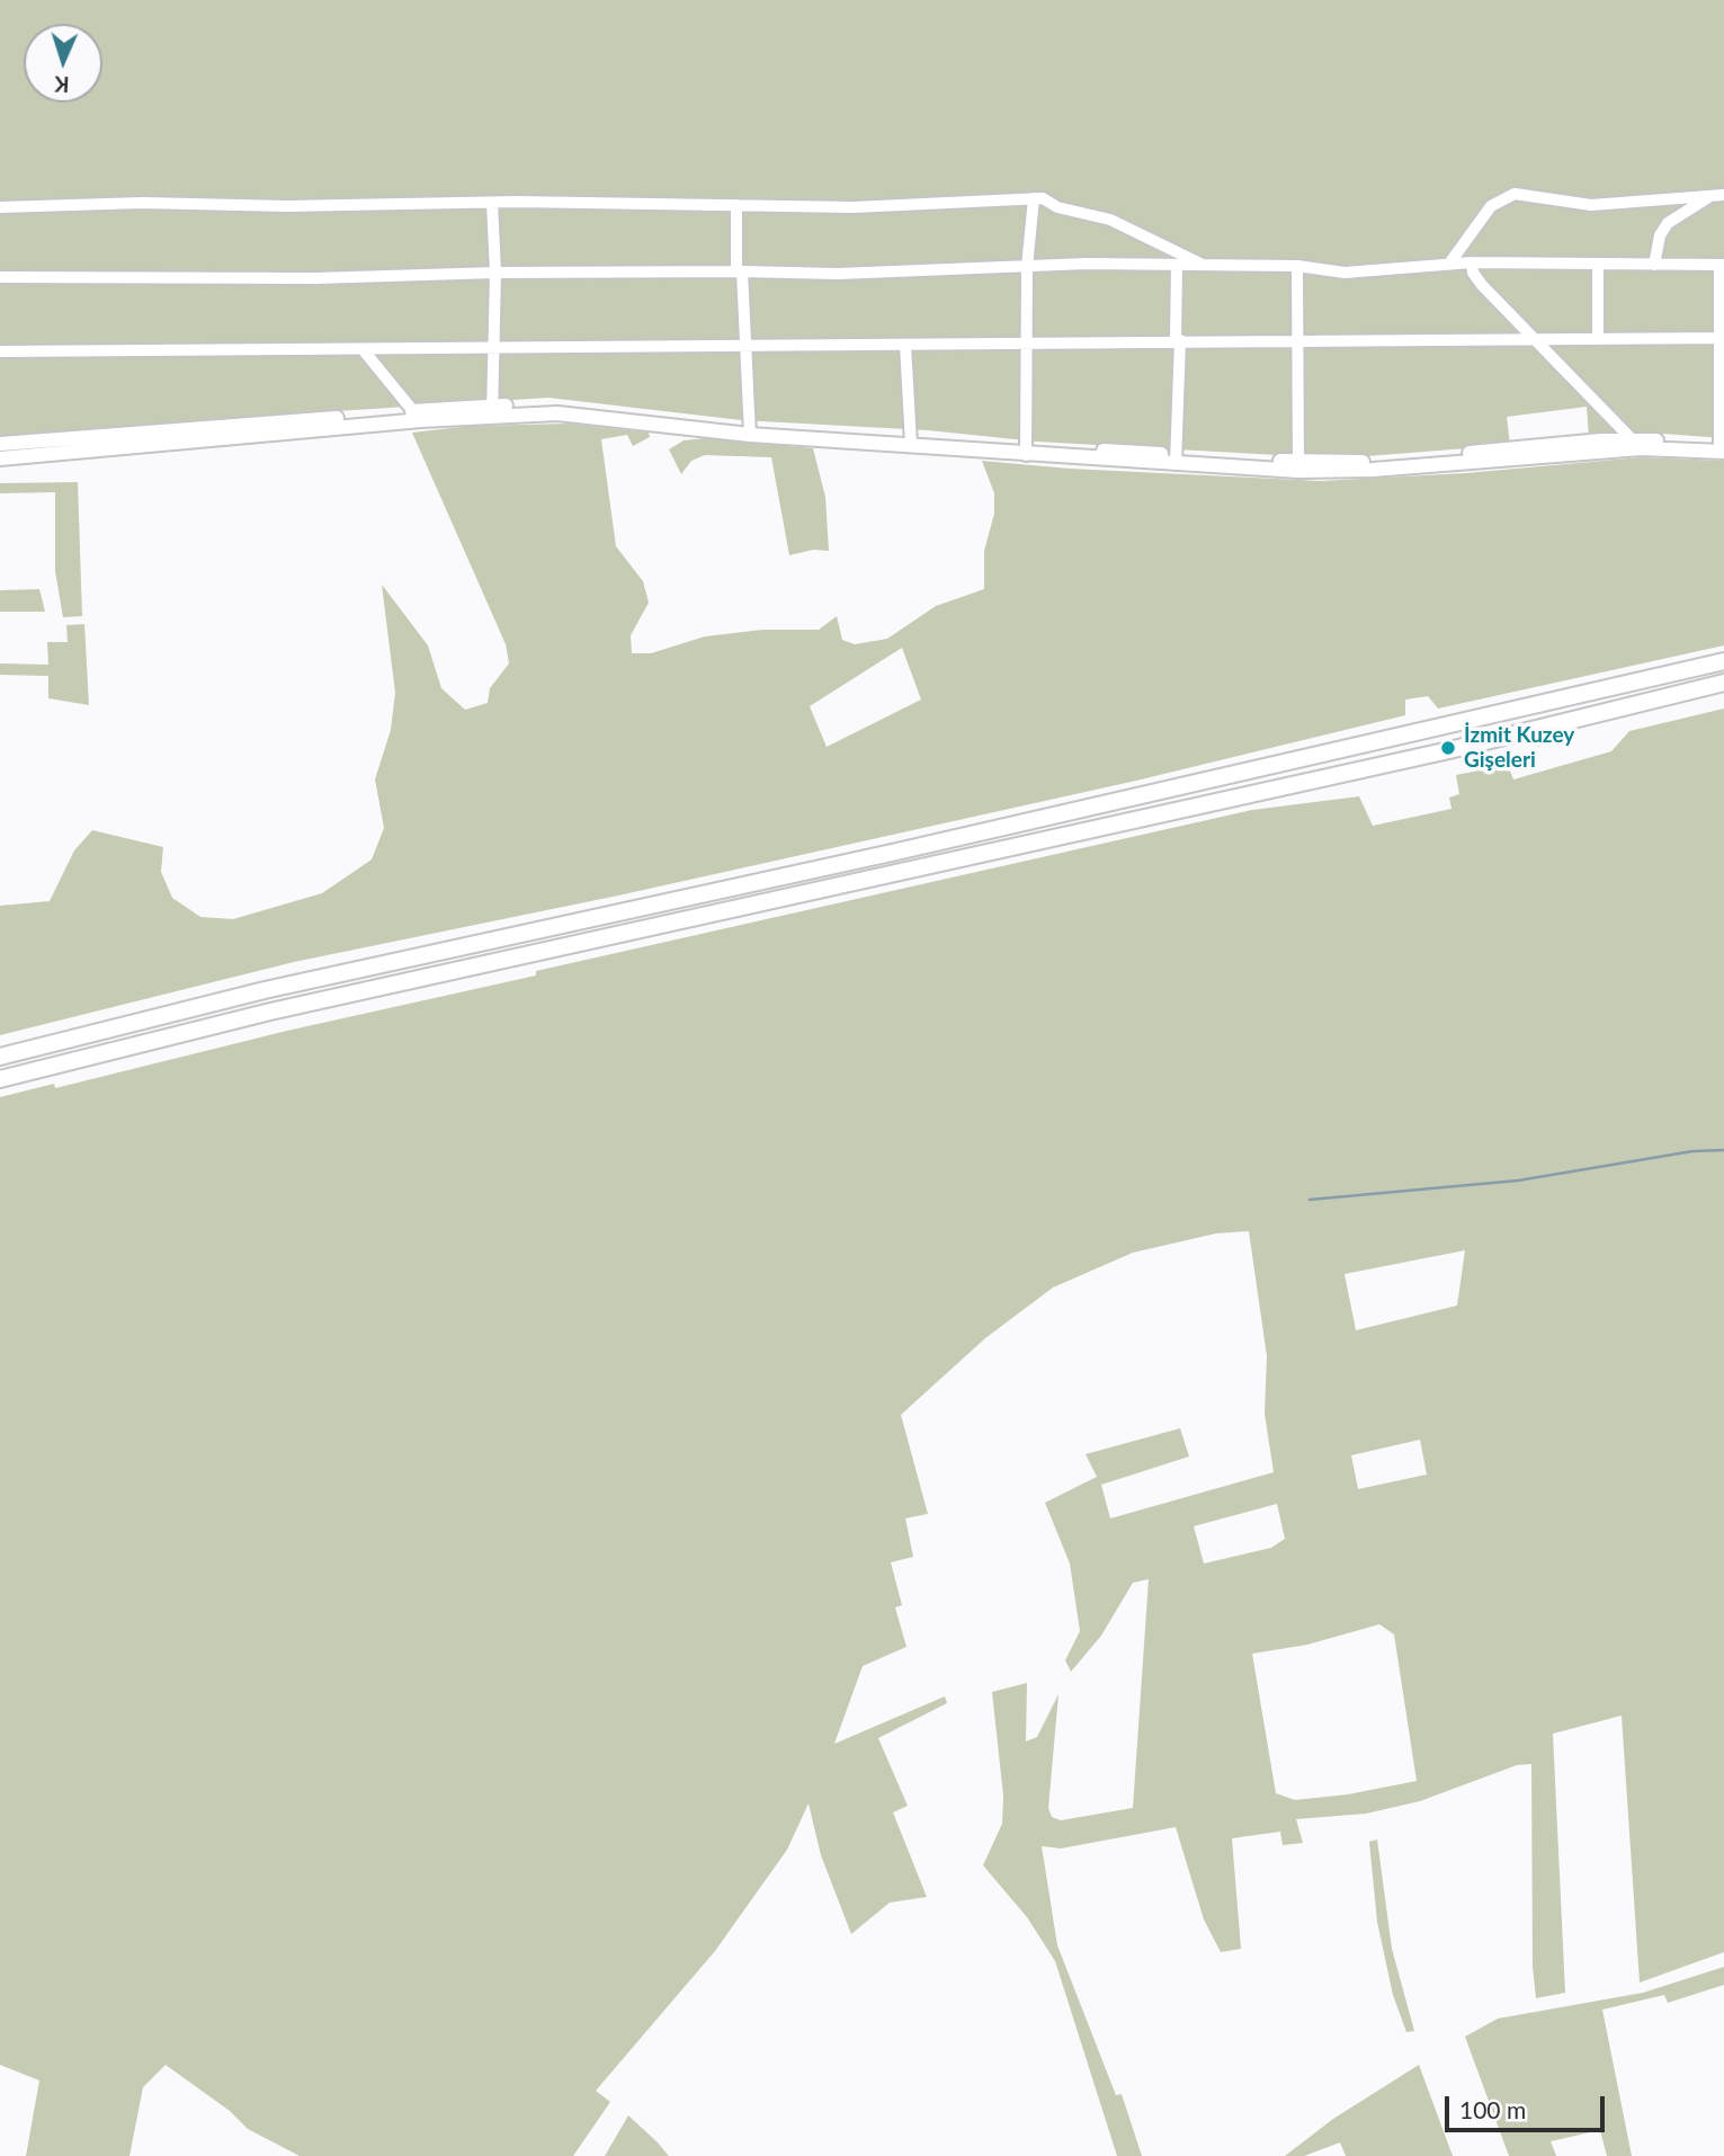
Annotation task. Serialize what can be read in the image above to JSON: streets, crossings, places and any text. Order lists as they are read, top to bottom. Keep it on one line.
{"places":["İzmit Kuzey Gişeleri"],"scale_bar":"100 m","north":"bottom"}
